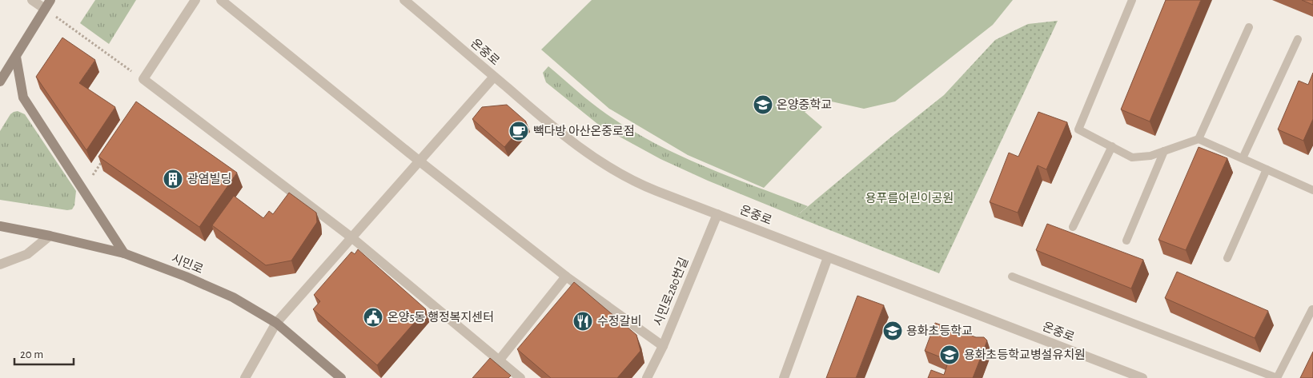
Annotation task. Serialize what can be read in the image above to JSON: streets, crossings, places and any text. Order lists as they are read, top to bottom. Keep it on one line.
{"streets":{"main road":["시민로"],"street":["온중로","시민로280번길"]},"crossings":[["온중로","시민로280번길"]],"parks":["용푸름어린이공원"],"places":{"school or university":["온양중학교","용화초등학교","용화초등학교병설유치원"],"cafe":["빽다방 아산온중로점"],"building":["광염빌딩"],"public building":["온양5동 행정복지센터"],"restaurant":["수정갈비"]},"scale_bar":"20 m"}
